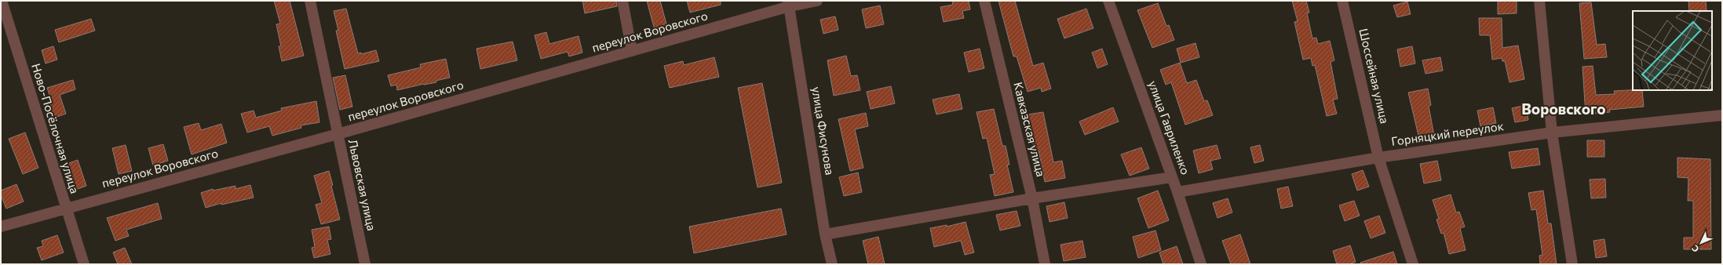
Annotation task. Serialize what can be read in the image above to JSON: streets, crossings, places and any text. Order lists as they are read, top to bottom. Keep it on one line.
{"streets":{"street":["переулок Воровского","Шоссейная улица","улица Гавриленко","Ново-Посёлочная улица","Кавказская улица","улица Фисунова","Горняцкий переулок","Львовская улица"]},"crossings":[["переулок Воровского","Ново-Посёлочная улица"],["переулок Воровского","улица Фисунова"],["переулок Воровского","Львовская улица"],["Шоссейная улица","Горняцкий переулок"],["улица Гавриленко","Горняцкий переулок"]],"districts":["Воровского"],"north":"bottom left"}
